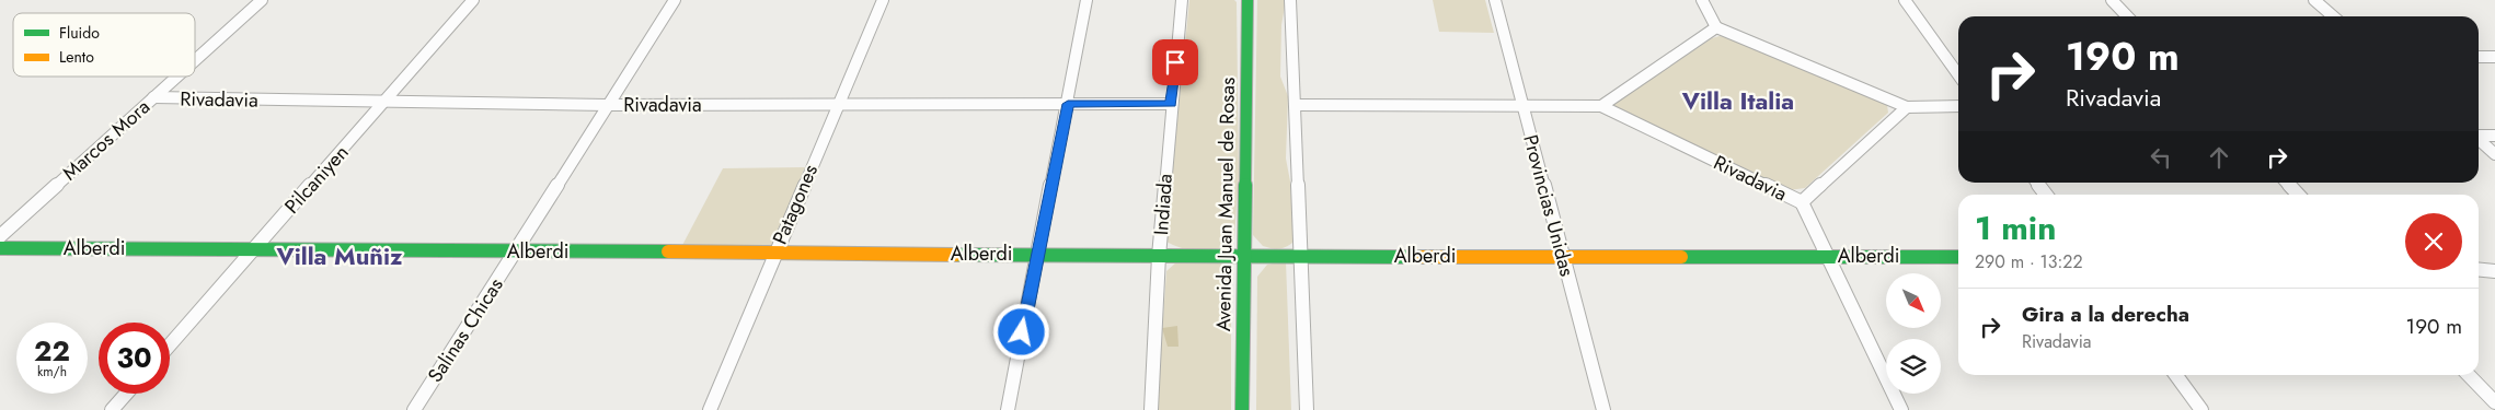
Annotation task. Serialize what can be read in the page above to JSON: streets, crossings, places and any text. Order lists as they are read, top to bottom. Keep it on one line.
{"streets":{"street":["Rivadavia","Marcos Mora","Pilcaniyen","Patagones","Indiada","Avenida Juan Manuel de Rosas","Provincias Unidas","Alberdi","Salinas Chicas"]},"crossings":[["Rivadavia","Marcos Mora"],["Rivadavia","Pilcaniyen"],["Rivadavia","Patagones"],["Rivadavia","Indiada"],["Rivadavia","Provincias Unidas"],["Rivadavia","Salinas Chicas"],["Pilcaniyen","Alberdi"],["Patagones","Alberdi"],["Indiada","Alberdi"],["Avenida Juan Manuel de Rosas","Alberdi"],["Provincias Unidas","Alberdi"],["Alberdi","Salinas Chicas"]],"districts":["Villa Italia","Villa Muñiz"],"legend":["Fluido","Lento"],"north":"bottom right","page":{"turn":["190 m","Rivadavia"],"heading":["1 min","290 m · 13:22"],"list":[{"name":"Gira a la derecha","note":"Rivadavia","value":"190 m"}],"speed":"22 km/h","limit":"30"}}
